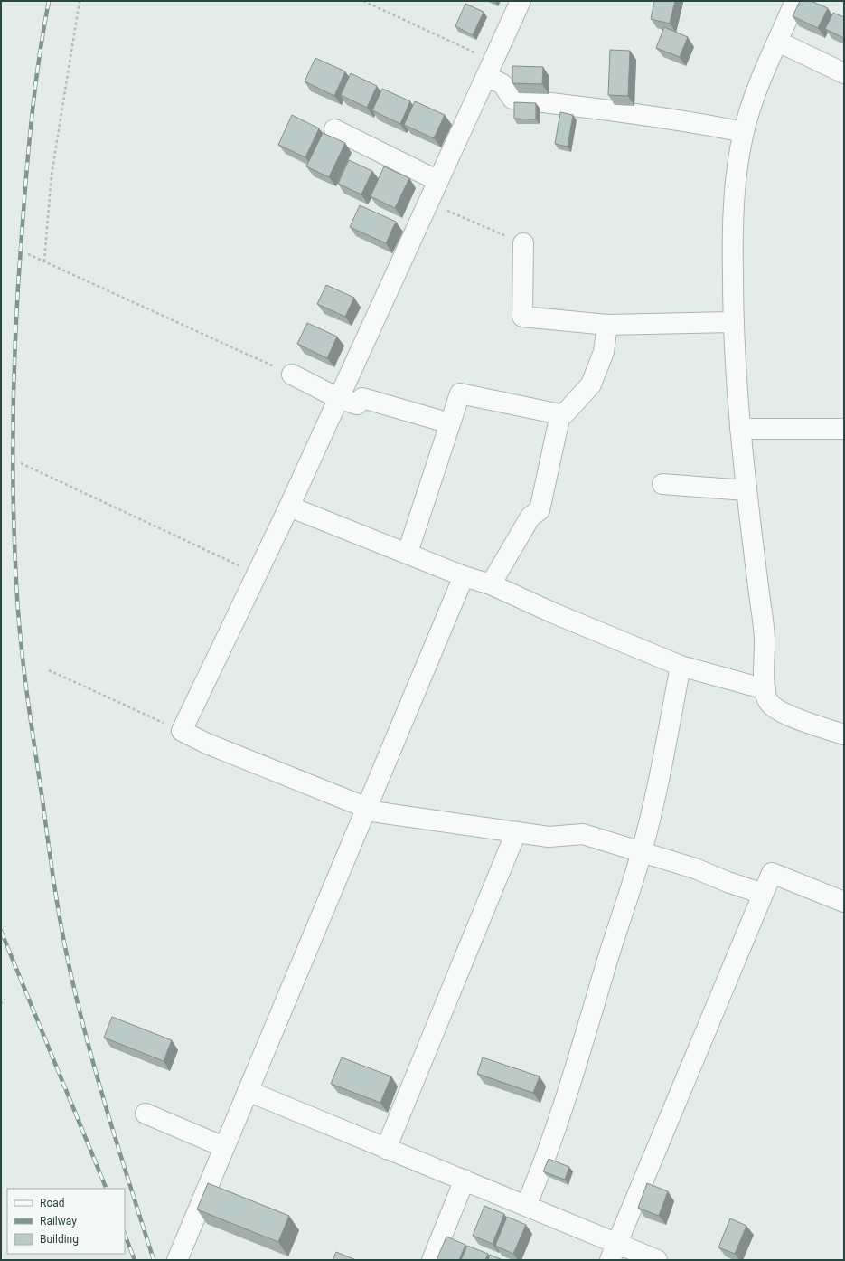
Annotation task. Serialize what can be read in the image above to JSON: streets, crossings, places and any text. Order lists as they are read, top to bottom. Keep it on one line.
{"legend":["Road","Railway","Building"]}
